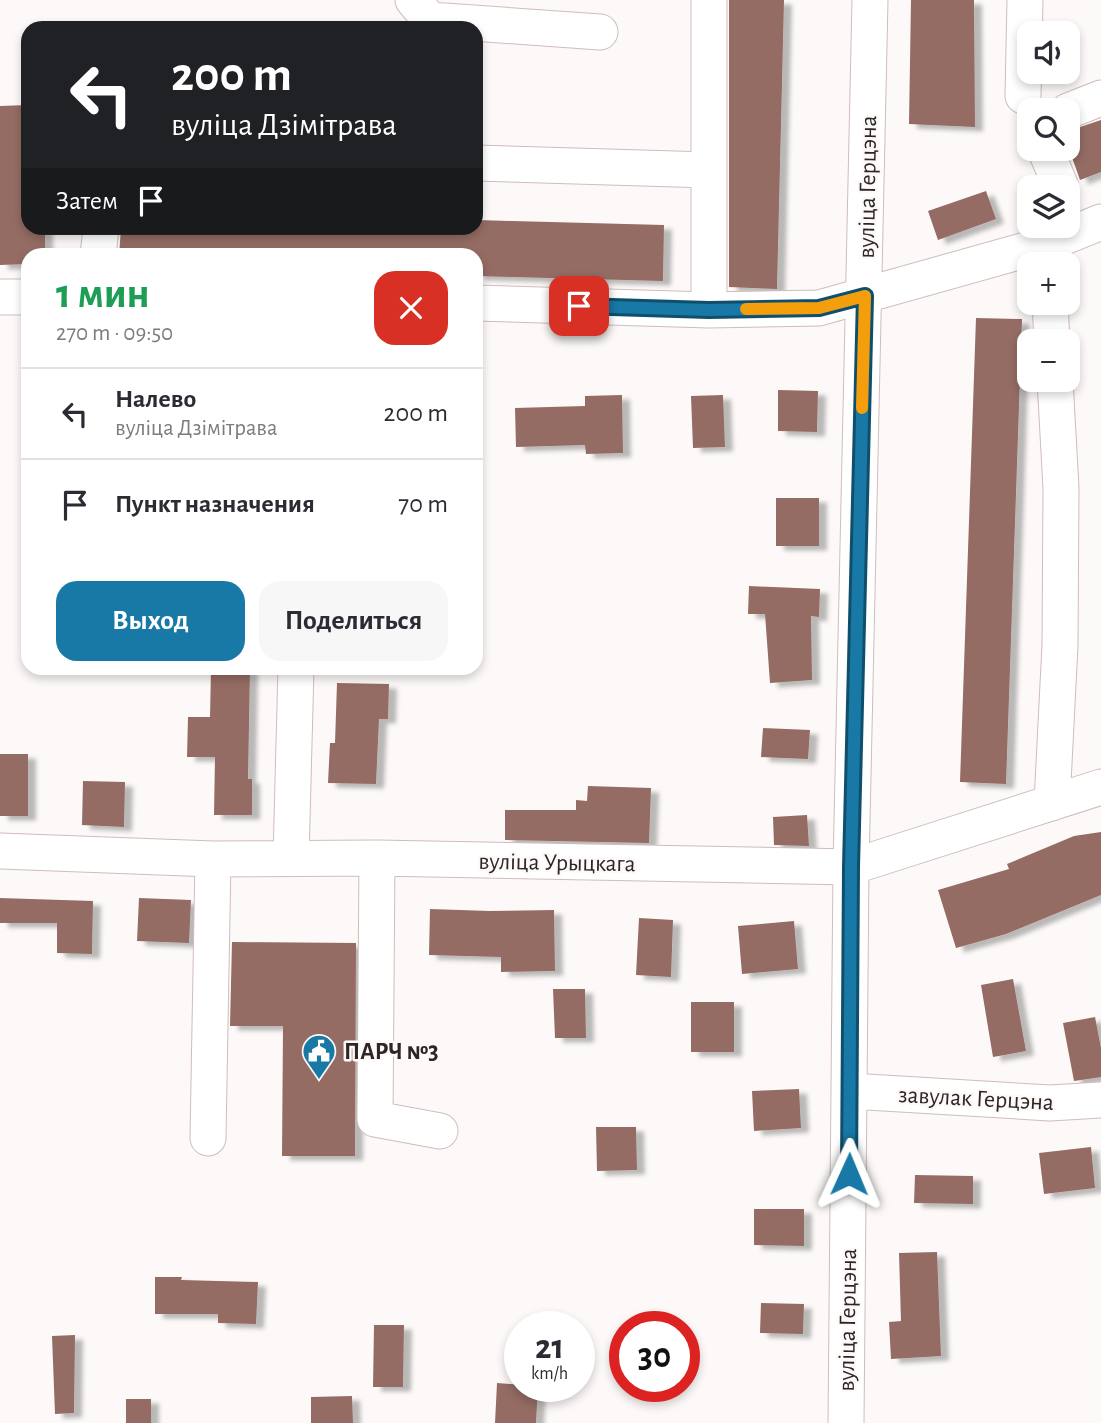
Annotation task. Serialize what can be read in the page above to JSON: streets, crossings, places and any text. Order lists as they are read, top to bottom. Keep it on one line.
{"streets":{"street":["вуліца Герцэна","вуліца Урыцкага","завулак Герцэна"]},"crossings":[["вуліца Герцэна","вуліца Урыцкага"],["вуліца Герцэна","завулак Герцэна"]],"places":{"public building":["ПАРЧ №3"]},"page":{"map_buttons":["+","−"],"turn":["200 m","вуліца Дзімітрава"],"then":"Затем","heading":["1 мин","270 m · 09:50"],"list":[{"name":"Налево","note":"вуліца Дзімітрава","value":"200 m"},{"name":"Пункт назначения","value":"70 m"}],"buttons":["Выход","Поделиться"],"speed":"21 km/h","limit":"30"}}
